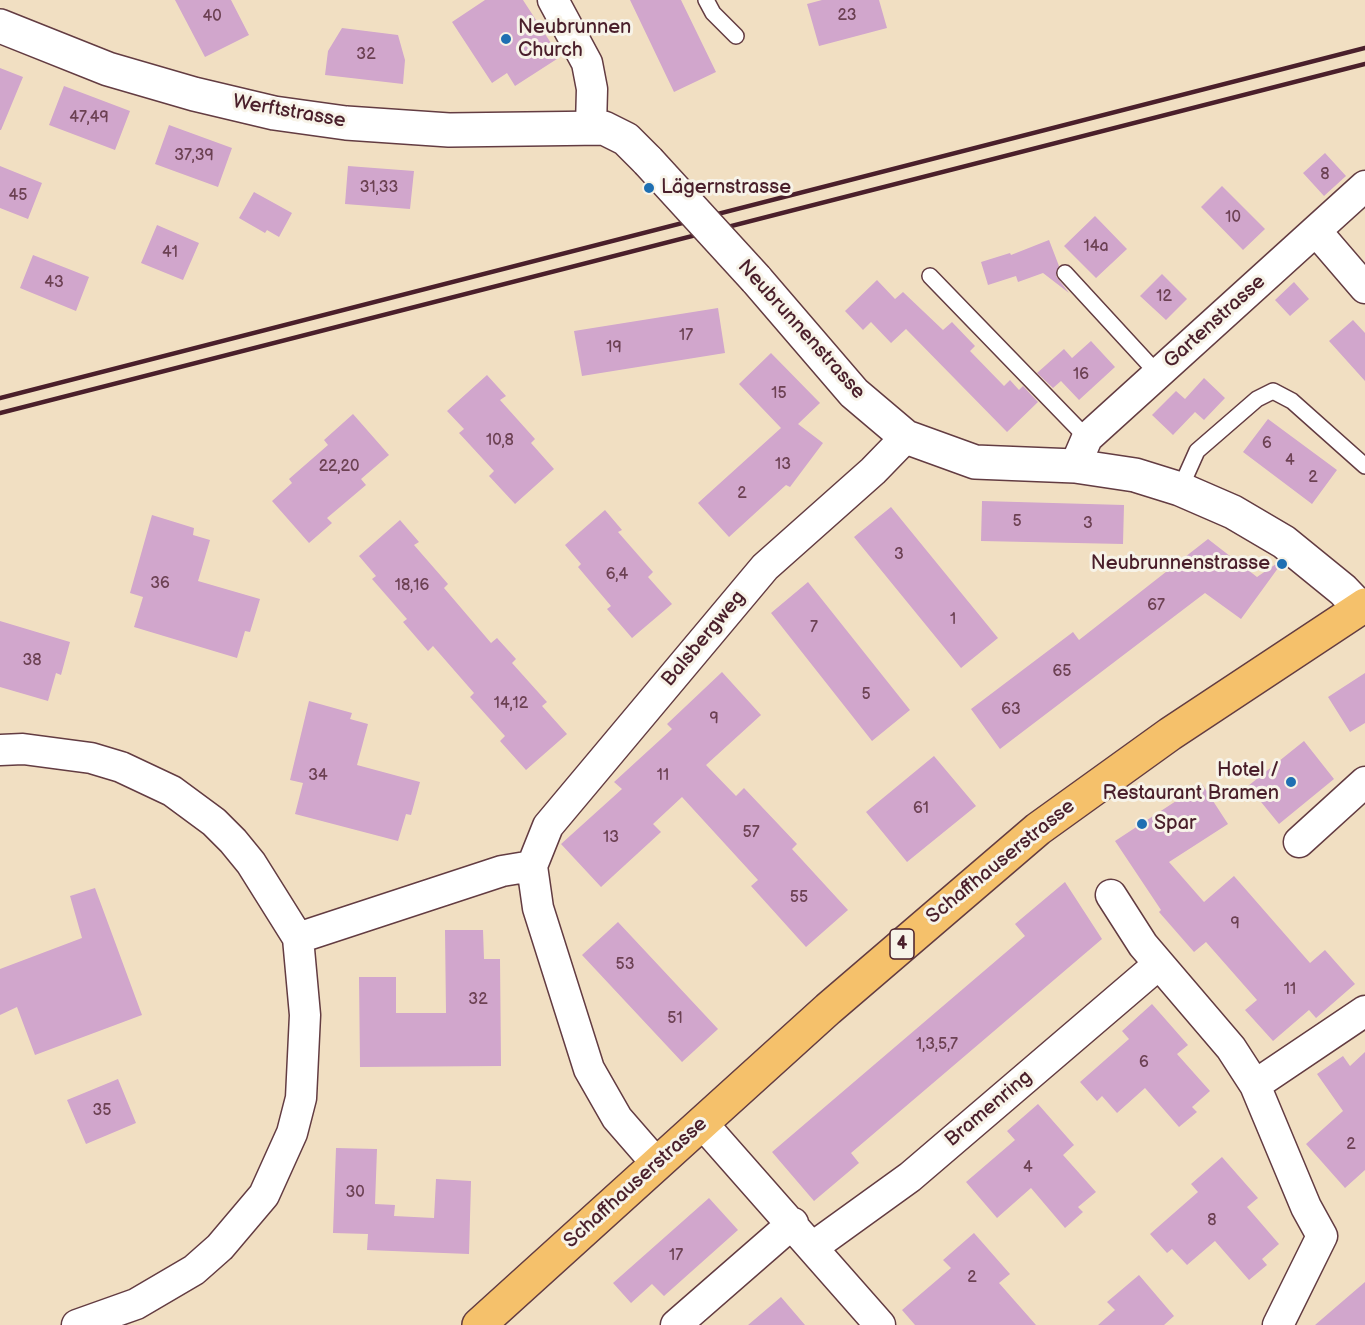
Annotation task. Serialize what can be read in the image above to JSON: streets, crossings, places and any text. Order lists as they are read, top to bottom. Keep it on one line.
{"streets":{"main road":["Schaffhauserstrasse","4"],"street":["Werftstrasse","Gartenstrasse","Neubrunnenstrasse","Balsbergweg","Bramenring"]},"crossings":[["Werftstrasse","Neubrunnenstrasse"],["Gartenstrasse","Neubrunnenstrasse"],["Neubrunnenstrasse","Balsbergweg"],["Neubrunnenstrasse","Schaffhauserstrasse"],["Balsbergweg","Schaffhauserstrasse"]],"places":["Neubrunnen Church","Lägernstrasse","Neubrunnenstrasse","Hotel / Restaurant Bramen","Spar"],"house_numbers":["23","40","32","47,49","37,39","8","31,33","45","10","14a","41","43","12","17","19","16","15","10,8","6","4","13","22,20","2","2","5","3","3","6,4","36","18,16","67","1","7","38","65","5","14,12","63","9","34","11","61","57","13","55","9","53","11","32","51","1,3,5,7","6","35","2","4","30","8","17","2"]}
